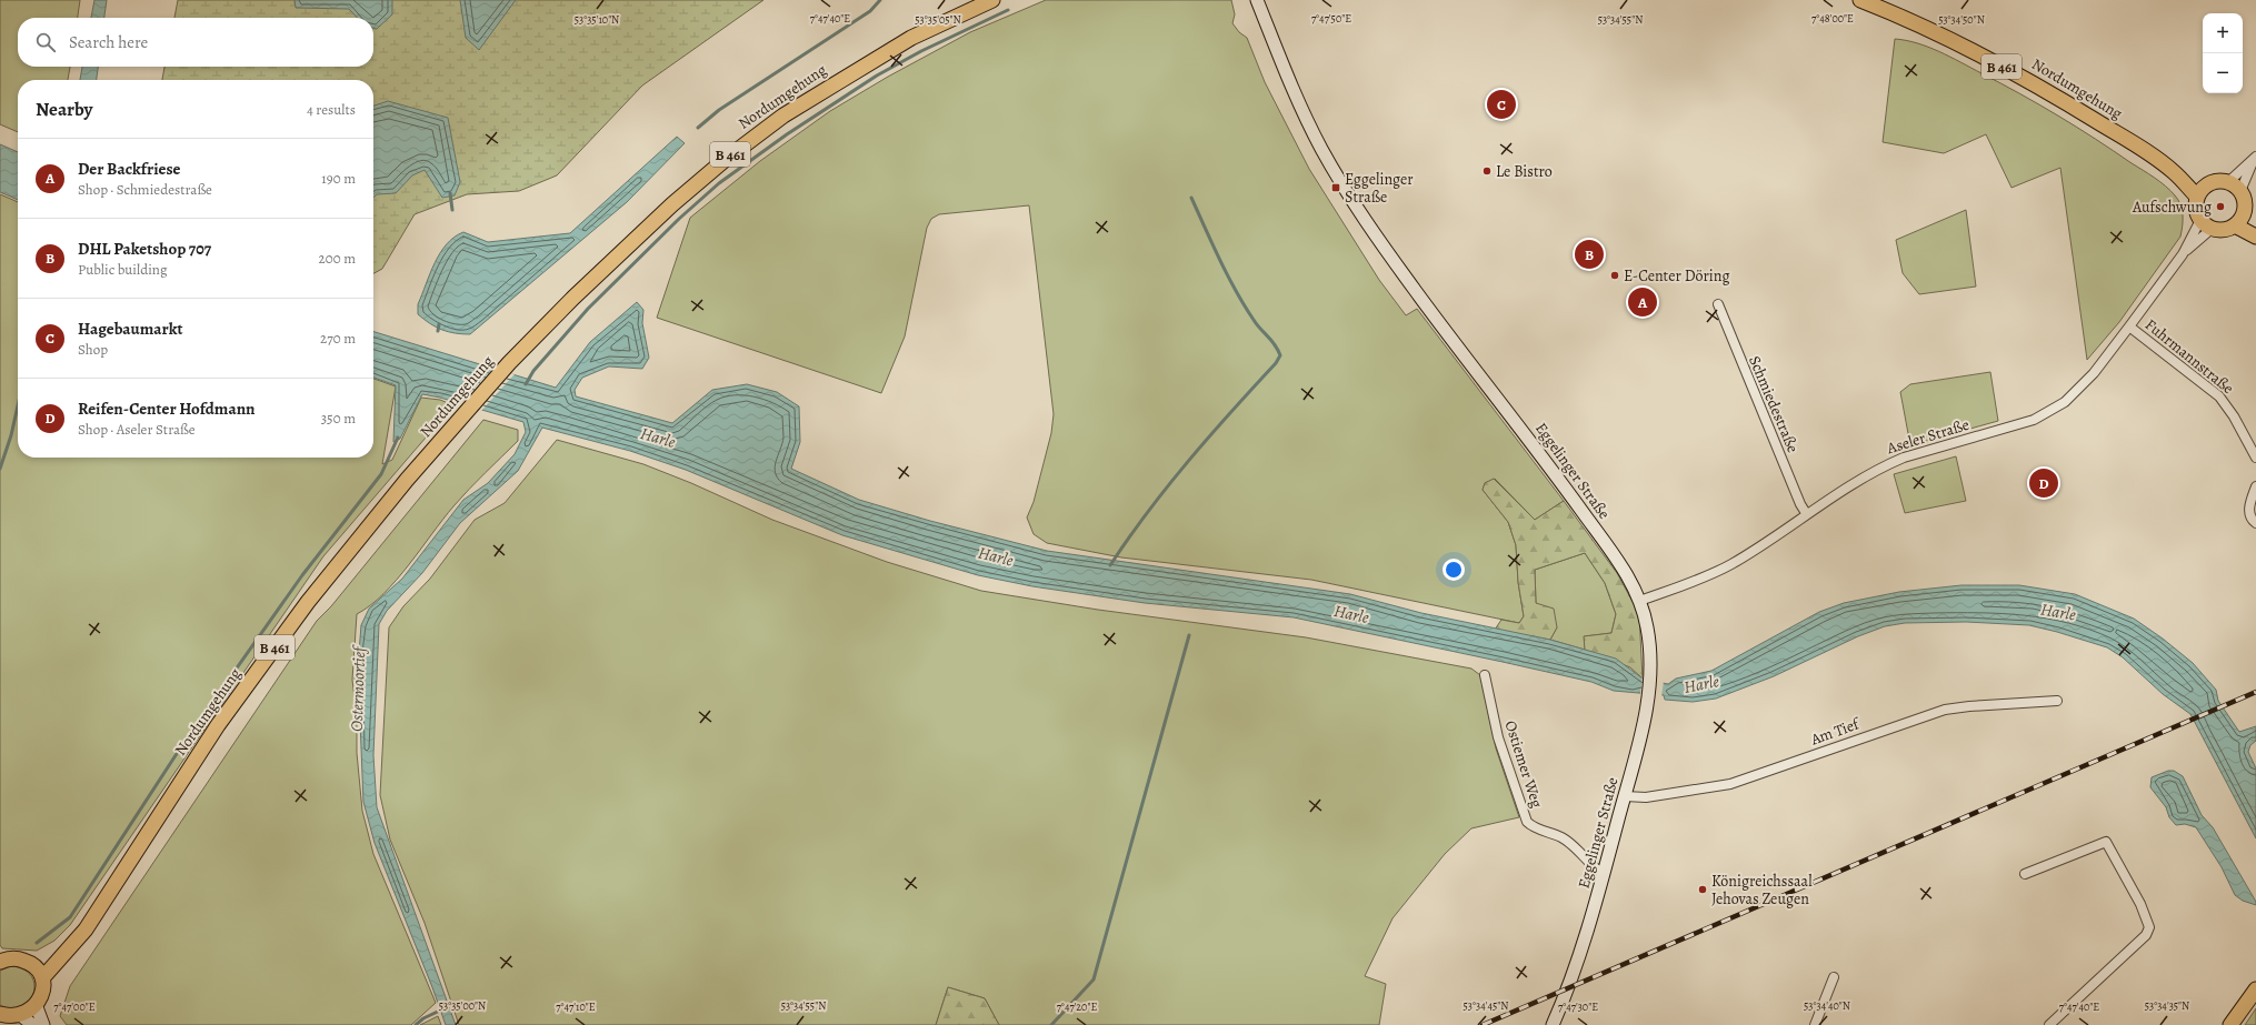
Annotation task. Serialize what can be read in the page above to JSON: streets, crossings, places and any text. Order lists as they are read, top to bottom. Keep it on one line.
{"streets":{"main road":["B 461","Nordumgehung"],"street":["Fuhrmannstraße","Schmiedestraße","Aseler Straße","Eggelinger Straße","Am Tief","Ostiemer Weg"]},"crossings":[["Nordumgehung","Aseler Straße"],["Fuhrmannstraße","Aseler Straße"],["Schmiedestraße","Aseler Straße"],["Aseler Straße","Eggelinger Straße"],["Eggelinger Straße","Am Tief"],["Eggelinger Straße","Ostiemer Weg"]],"water":["Harle","Ostermoortief"],"places":{"other":["Le Bistro","Aufschwung","E-Center Döring","Königreichssaal Jehovas Zeugen"],"transit":["Eggelinger Straße"]},"page":{"map_buttons":["+","−"],"search":"Search here","heading":["Nearby","4 results"],"pins":["C","B","A","D"],"list":[{"mark":"A","name":"Der Backfriese","note":"Shop · Schmiedestraße","value":"190 m"},{"mark":"B","name":"DHL Paketshop 707","note":"Public building","value":"200 m"},{"mark":"C","name":"Hagebaumarkt","note":"Shop","value":"270 m"},{"mark":"D","name":"Reifen-Center Hofdmann","note":"Shop · Aseler Straße","value":"350 m"}]},"coordinates":["7°47'40\"E","7°47'50\"E","7°48'00\"E","53°35'10\"N","53°35'05\"N","53°34'55\"N","53°34'50\"N","53°35'00\"N","53°34'45\"N","53°34'40\"N","53°34'35\"N","7°47'00\"E","7°47'10\"E","7°47'20\"E","7°47'30\"E"]}
